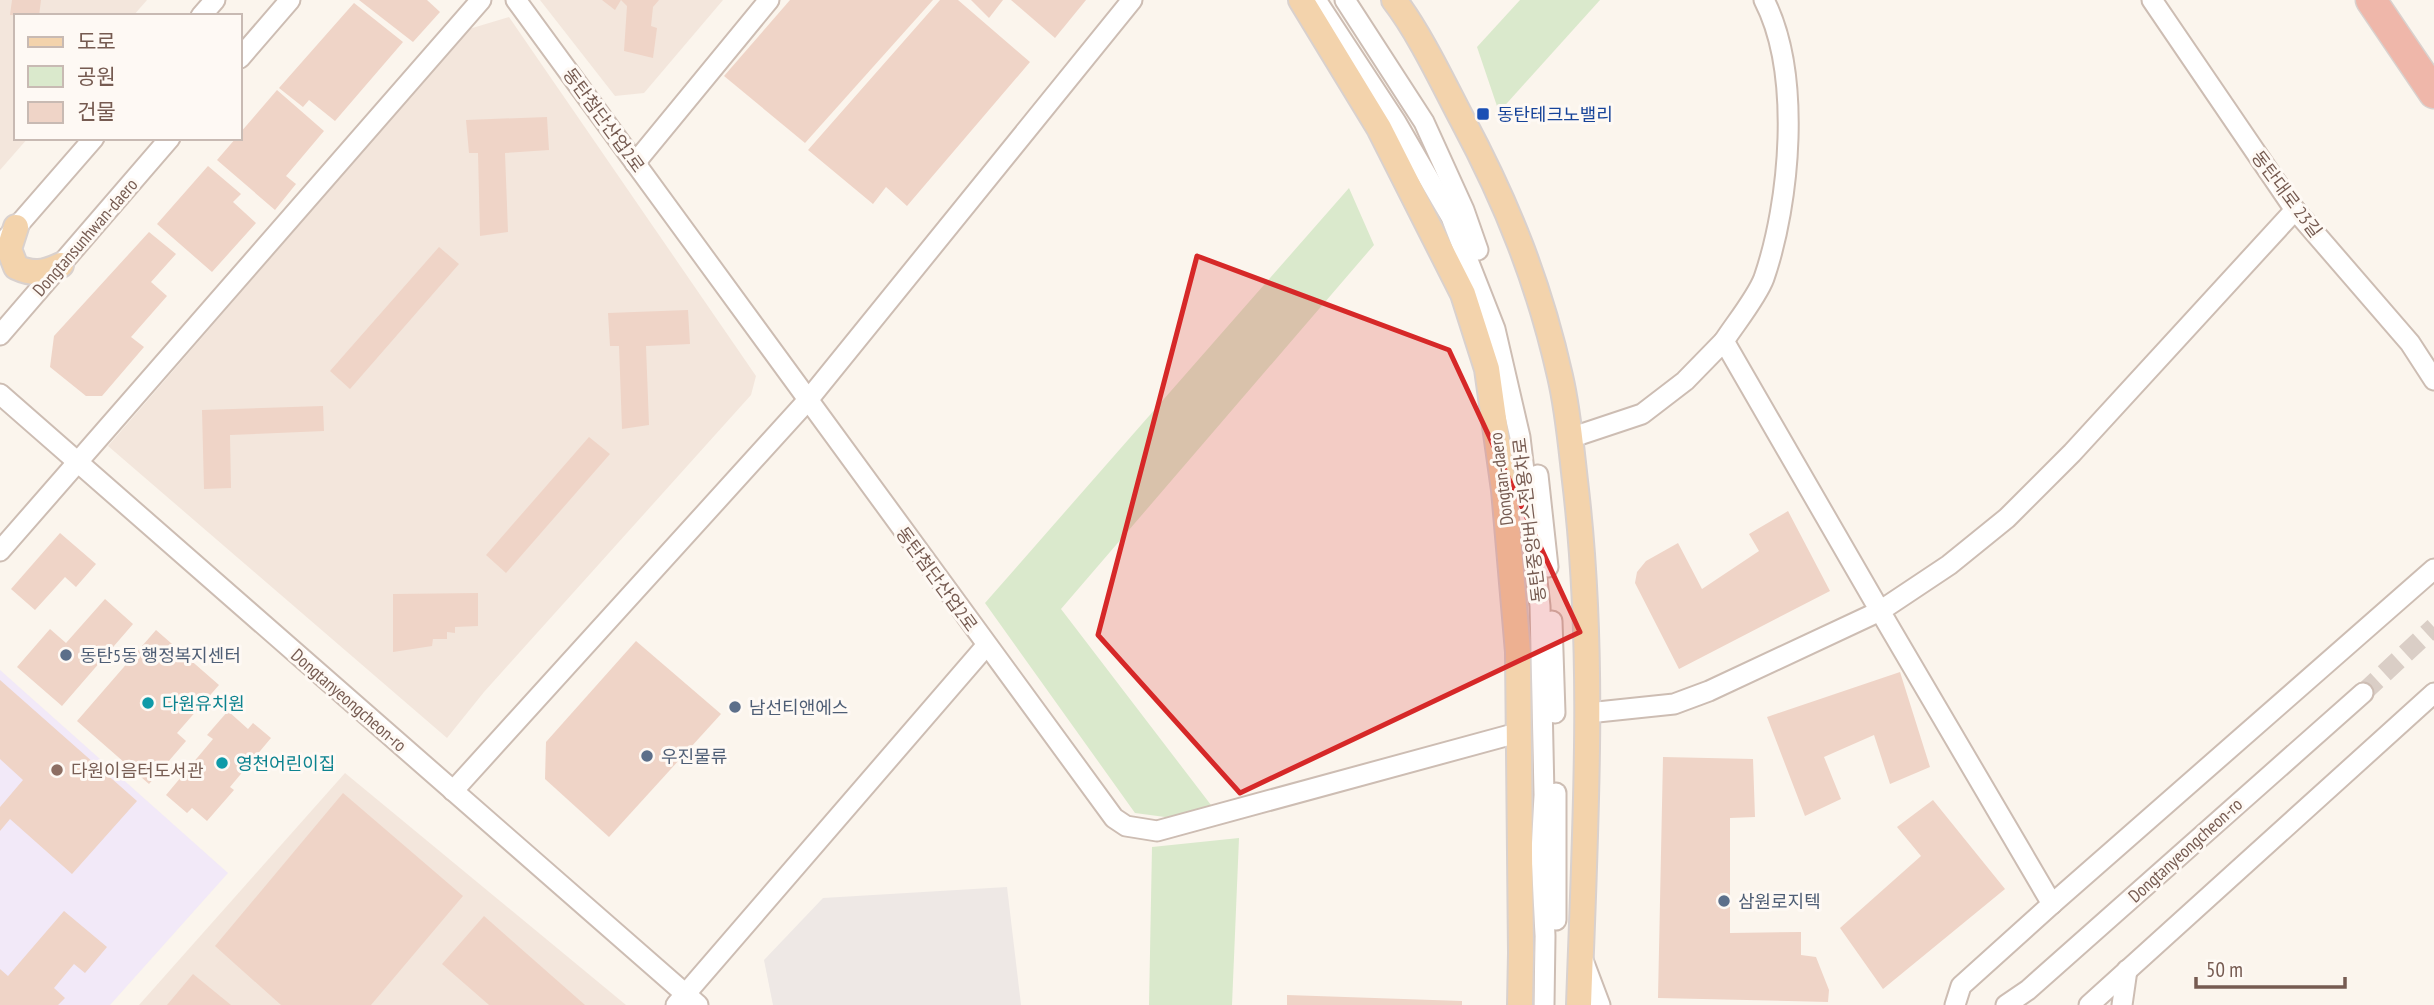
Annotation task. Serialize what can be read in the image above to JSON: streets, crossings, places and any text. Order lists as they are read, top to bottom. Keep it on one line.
{"streets":{"main road":["Dongtan-daero"],"street":["동탄첨단산업2로","동탄대로 23길","Dongtansunhwan-daero","동탄중앙버스전용차로","Dongtanyeongcheon-ro"]},"crossings":[["동탄첨단산업2로","Dongtan-daero"]],"places":{"transit":["동탄테크노밸리"],"other":["동탄5동 행정복지센터","다원유치원","남선티앤에스","우진물류","영천어린이집","다원이음터도서관","삼원로지텍"]},"legend":["도로","공원","건물"],"scale_bar":"50 m"}
